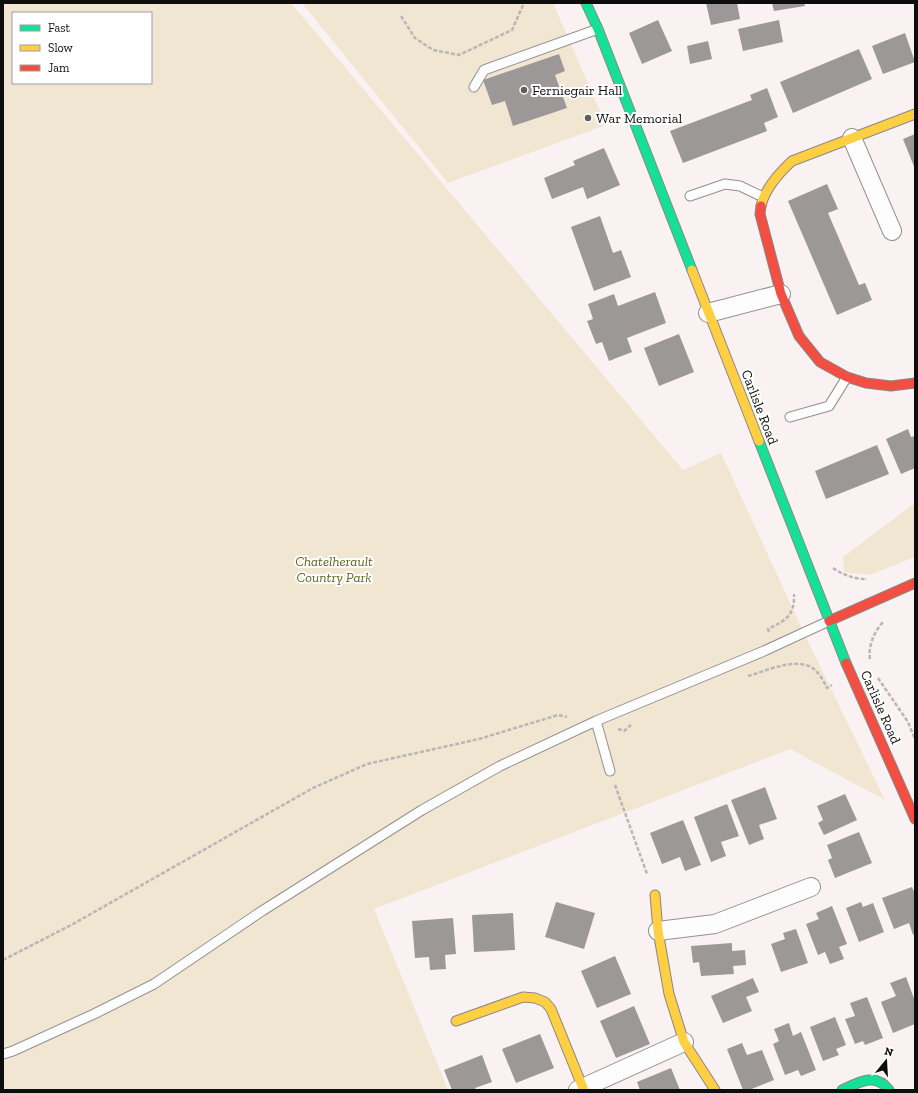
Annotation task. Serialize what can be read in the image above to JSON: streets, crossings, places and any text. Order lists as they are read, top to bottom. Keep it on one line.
{"streets":{"street":["Carlisle Road"]},"parks":["Chatelherault Country Park"],"places":["Ferniegair Hall","War Memorial"],"legend":["Fast","Slow","Jam"],"north":"top"}
